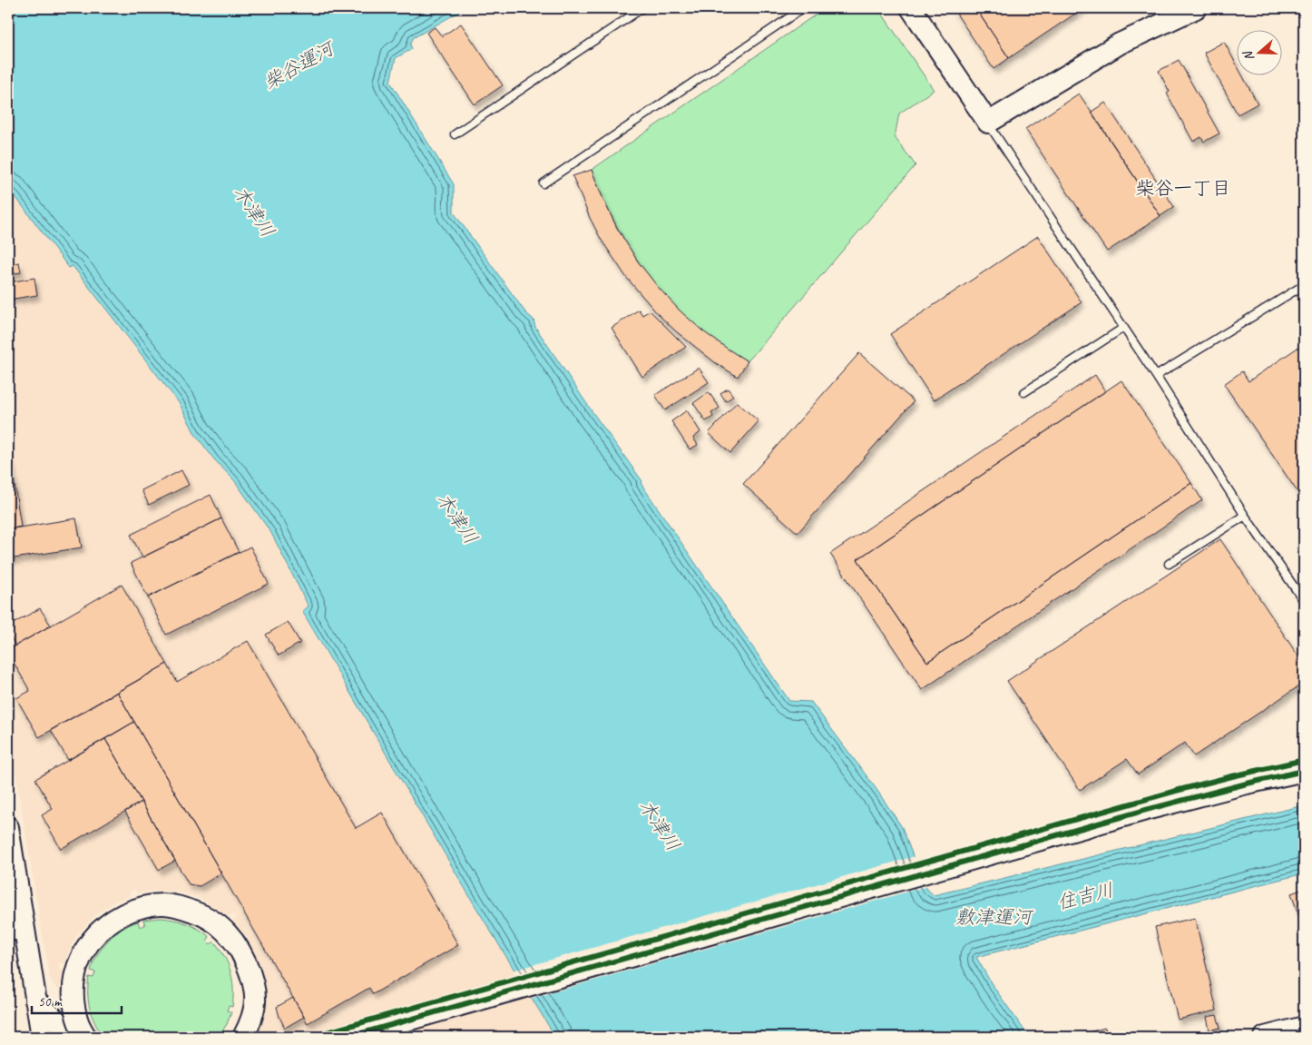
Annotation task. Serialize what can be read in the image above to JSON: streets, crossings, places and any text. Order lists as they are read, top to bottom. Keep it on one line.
{"districts":["柴谷一丁目"],"water":["柴谷運河","木津川","住吉川","敷津運河"],"scale_bar":"50 m","north":"left"}
